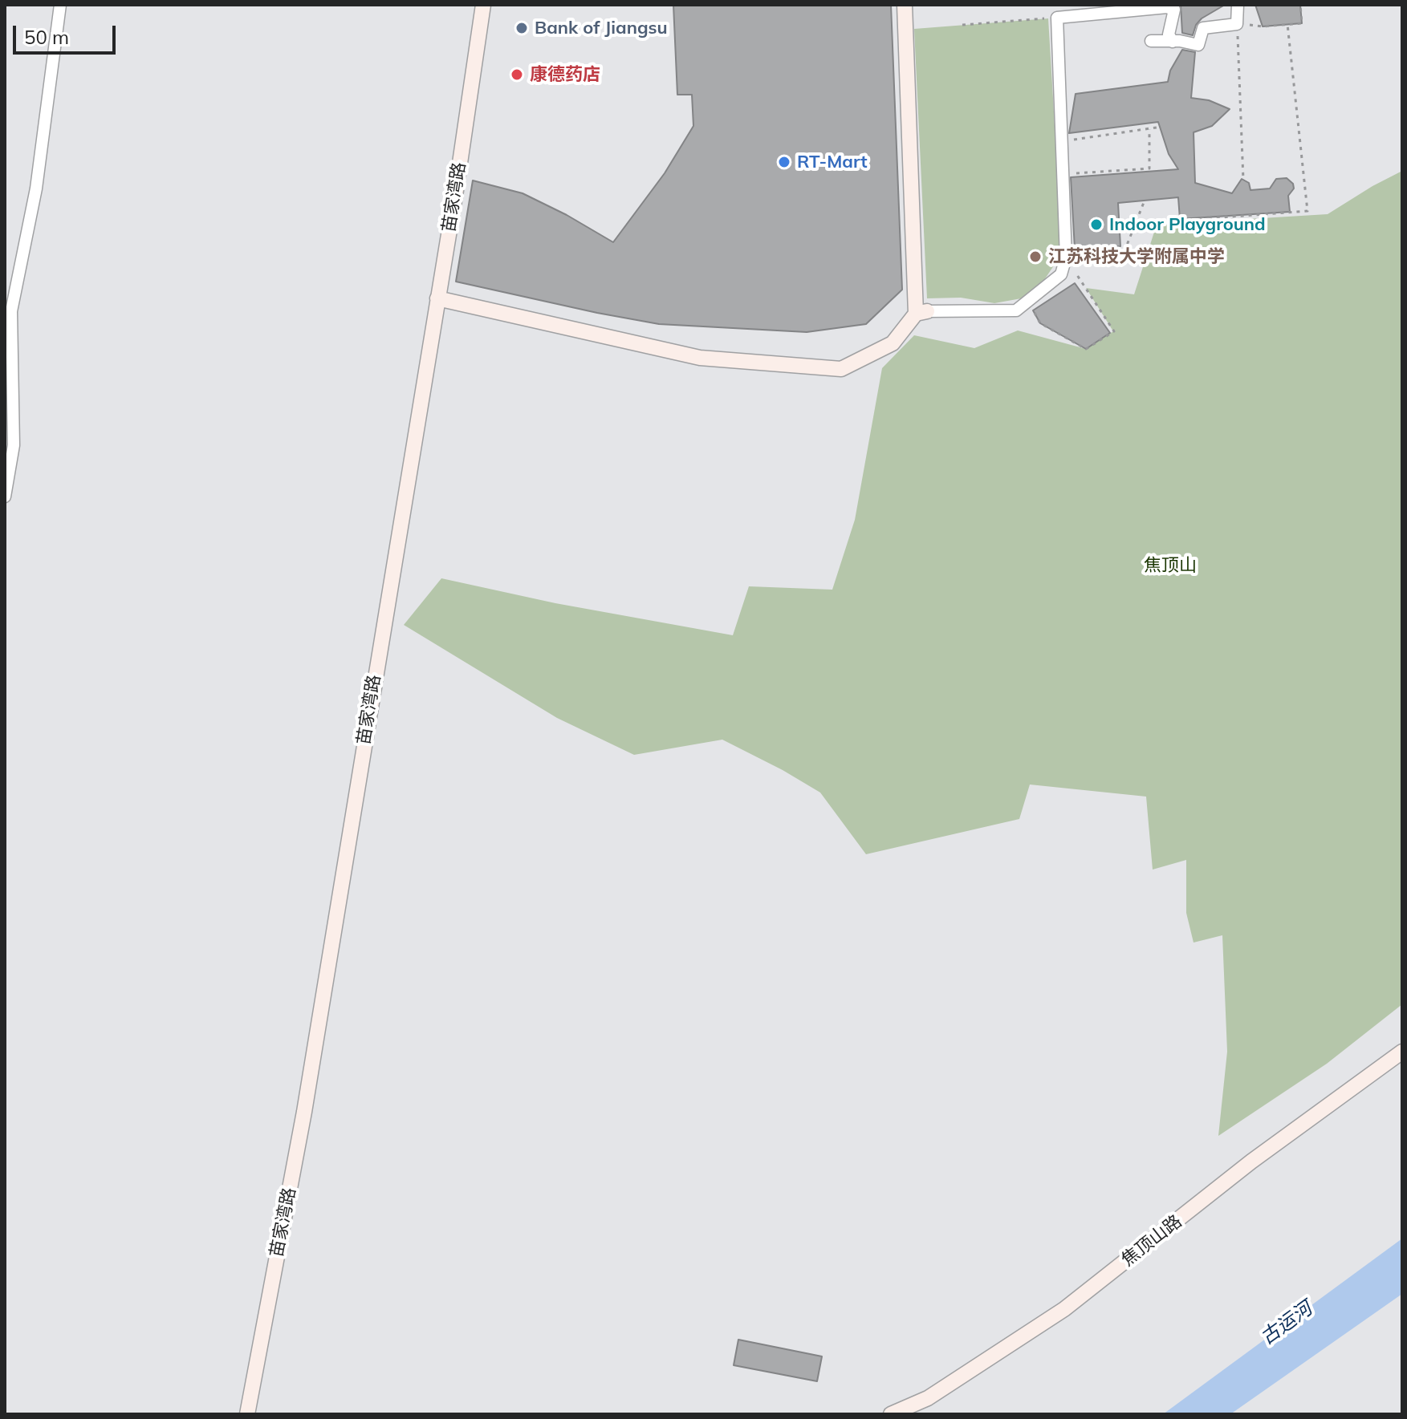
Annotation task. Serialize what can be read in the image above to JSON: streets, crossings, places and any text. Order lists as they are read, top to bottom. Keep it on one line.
{"streets":{"street":["苗家湾路","焦顶山路"]},"water":["古运河"],"parks":["焦顶山"],"places":["Bank of Jiangsu","康德药店","RT-Mart","Indoor Playground","江苏科技大学附属中学"],"scale_bar":"50 m"}
